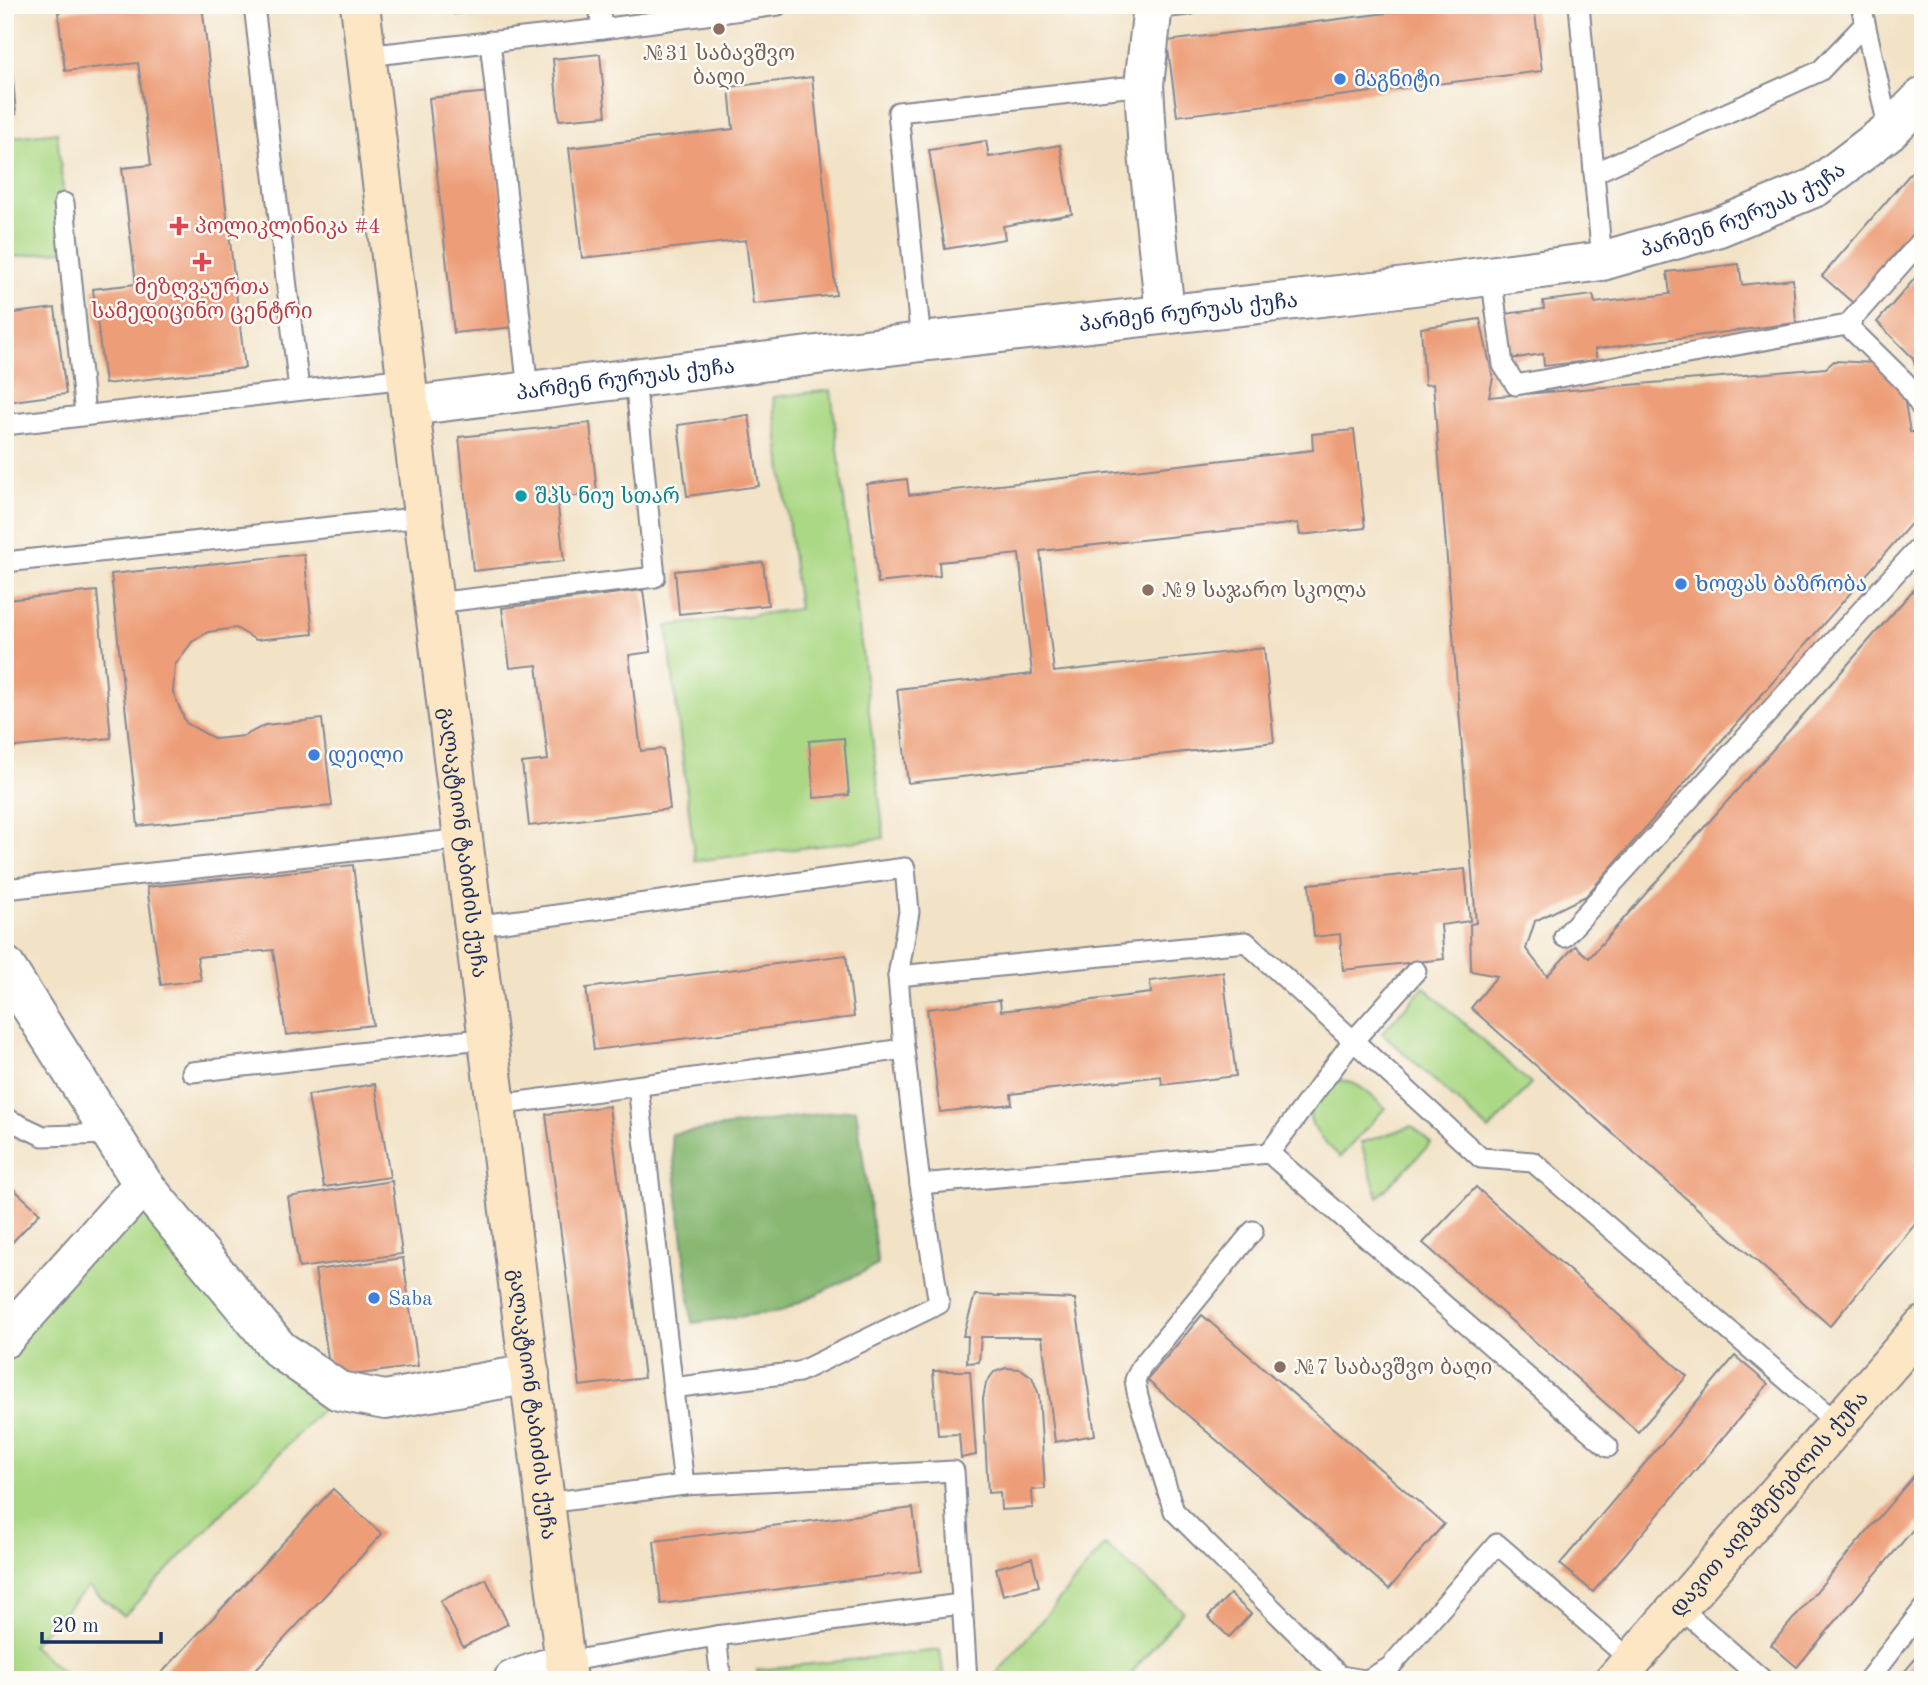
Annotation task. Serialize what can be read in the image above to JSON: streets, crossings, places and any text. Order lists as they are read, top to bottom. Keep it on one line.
{"streets":{"street":["პარმენ რურუას ქუჩა","გალაკტიონ ტაბიძის ქუჩა","დავით აღმაშენებლის ქუჩა"]},"crossings":[["პარმენ რურუას ქუჩა","გალაკტიონ ტაბიძის ქუჩა"]],"places":{"other":["№31 საბავშვო ბაღი","მაგნიტი","შპს ნიუ სთარ","Ხოფას Ბაზრობა","№9 საჯარო სკოლა","დეილი","Saba","№7 საბავშვო ბაღი"],"health":["პოლიკლინიკა #4","მეზღვაურთა სამედიცინო ცენტრი"]},"scale_bar":"20 m"}
